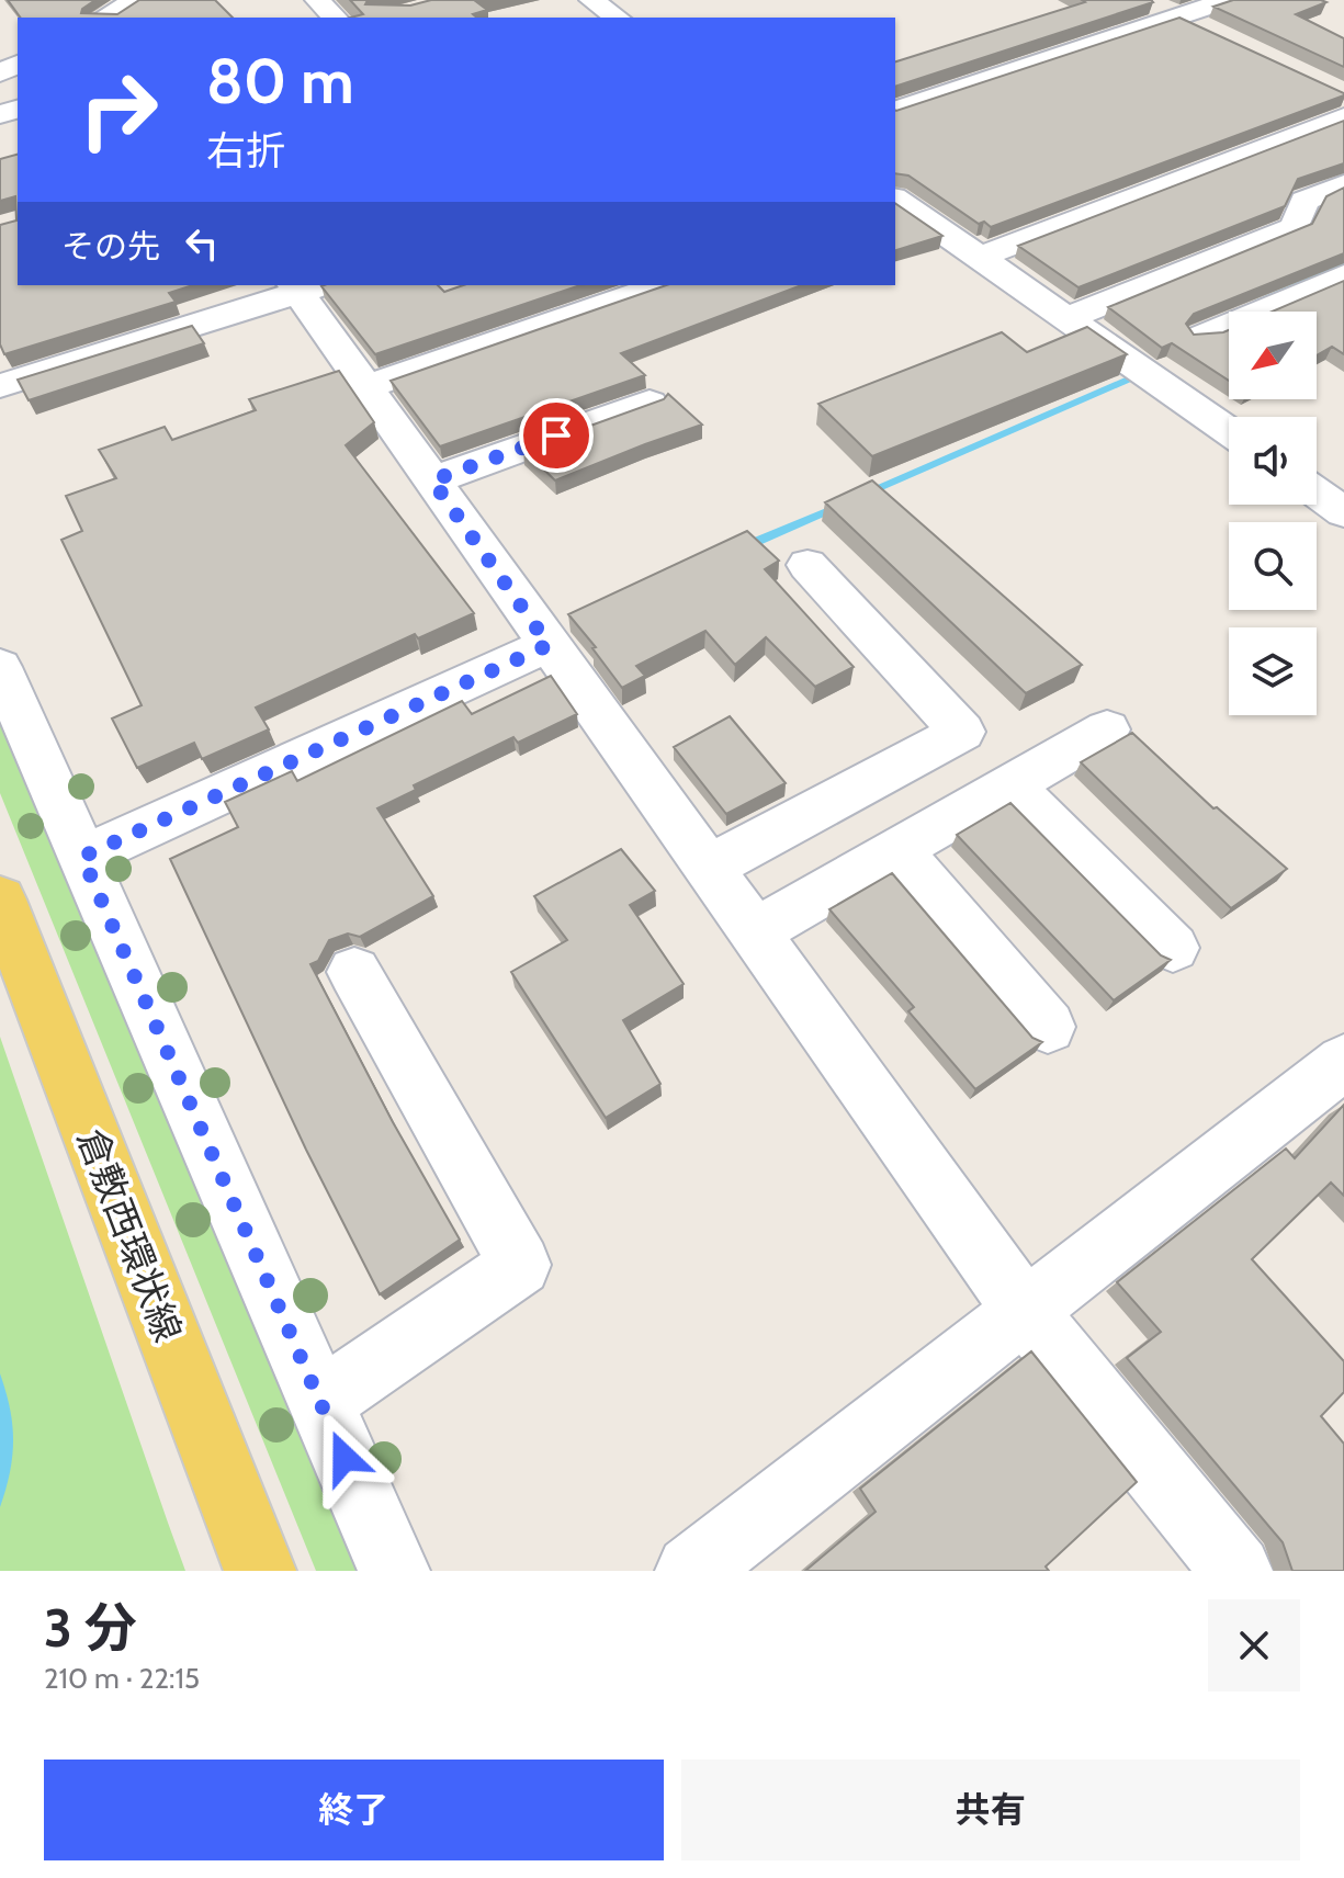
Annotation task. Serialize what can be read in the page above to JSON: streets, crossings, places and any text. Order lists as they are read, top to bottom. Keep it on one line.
{"streets":{"main road":["倉敷西環状線"]},"north":"bottom left","page":{"turn":["80 m","右折"],"then":"その先","heading":["3 分","210 m · 22:15"],"buttons":["終了","共有"]}}
